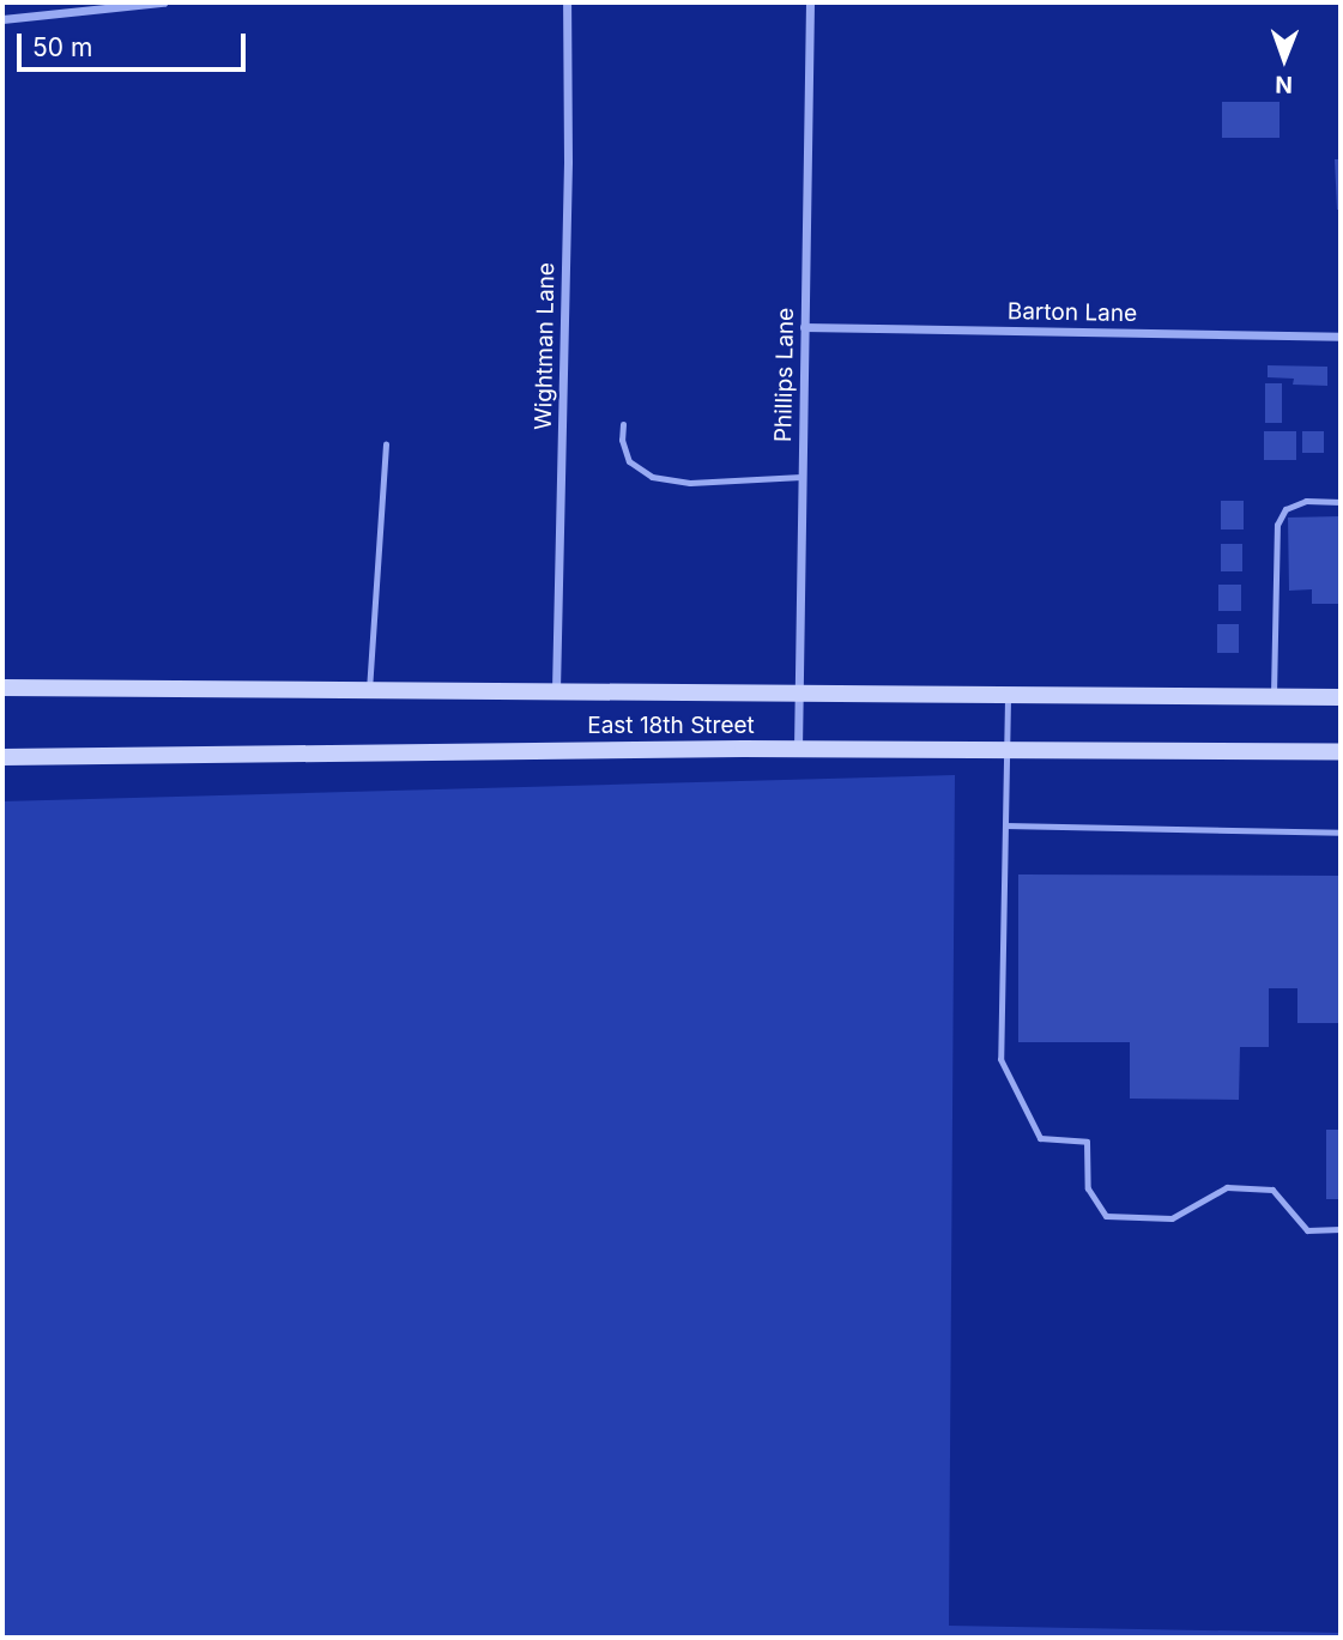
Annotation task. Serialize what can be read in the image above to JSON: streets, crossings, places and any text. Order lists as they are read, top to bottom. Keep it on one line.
{"streets":{"main road":["East 18th Street"],"street":["Barton Lane","Wightman Lane","Phillips Lane"]},"crossings":[["Barton Lane","Phillips Lane"],["Wightman Lane","East 18th Street"],["Phillips Lane","East 18th Street"]],"scale_bar":"50 m","north":"bottom"}
